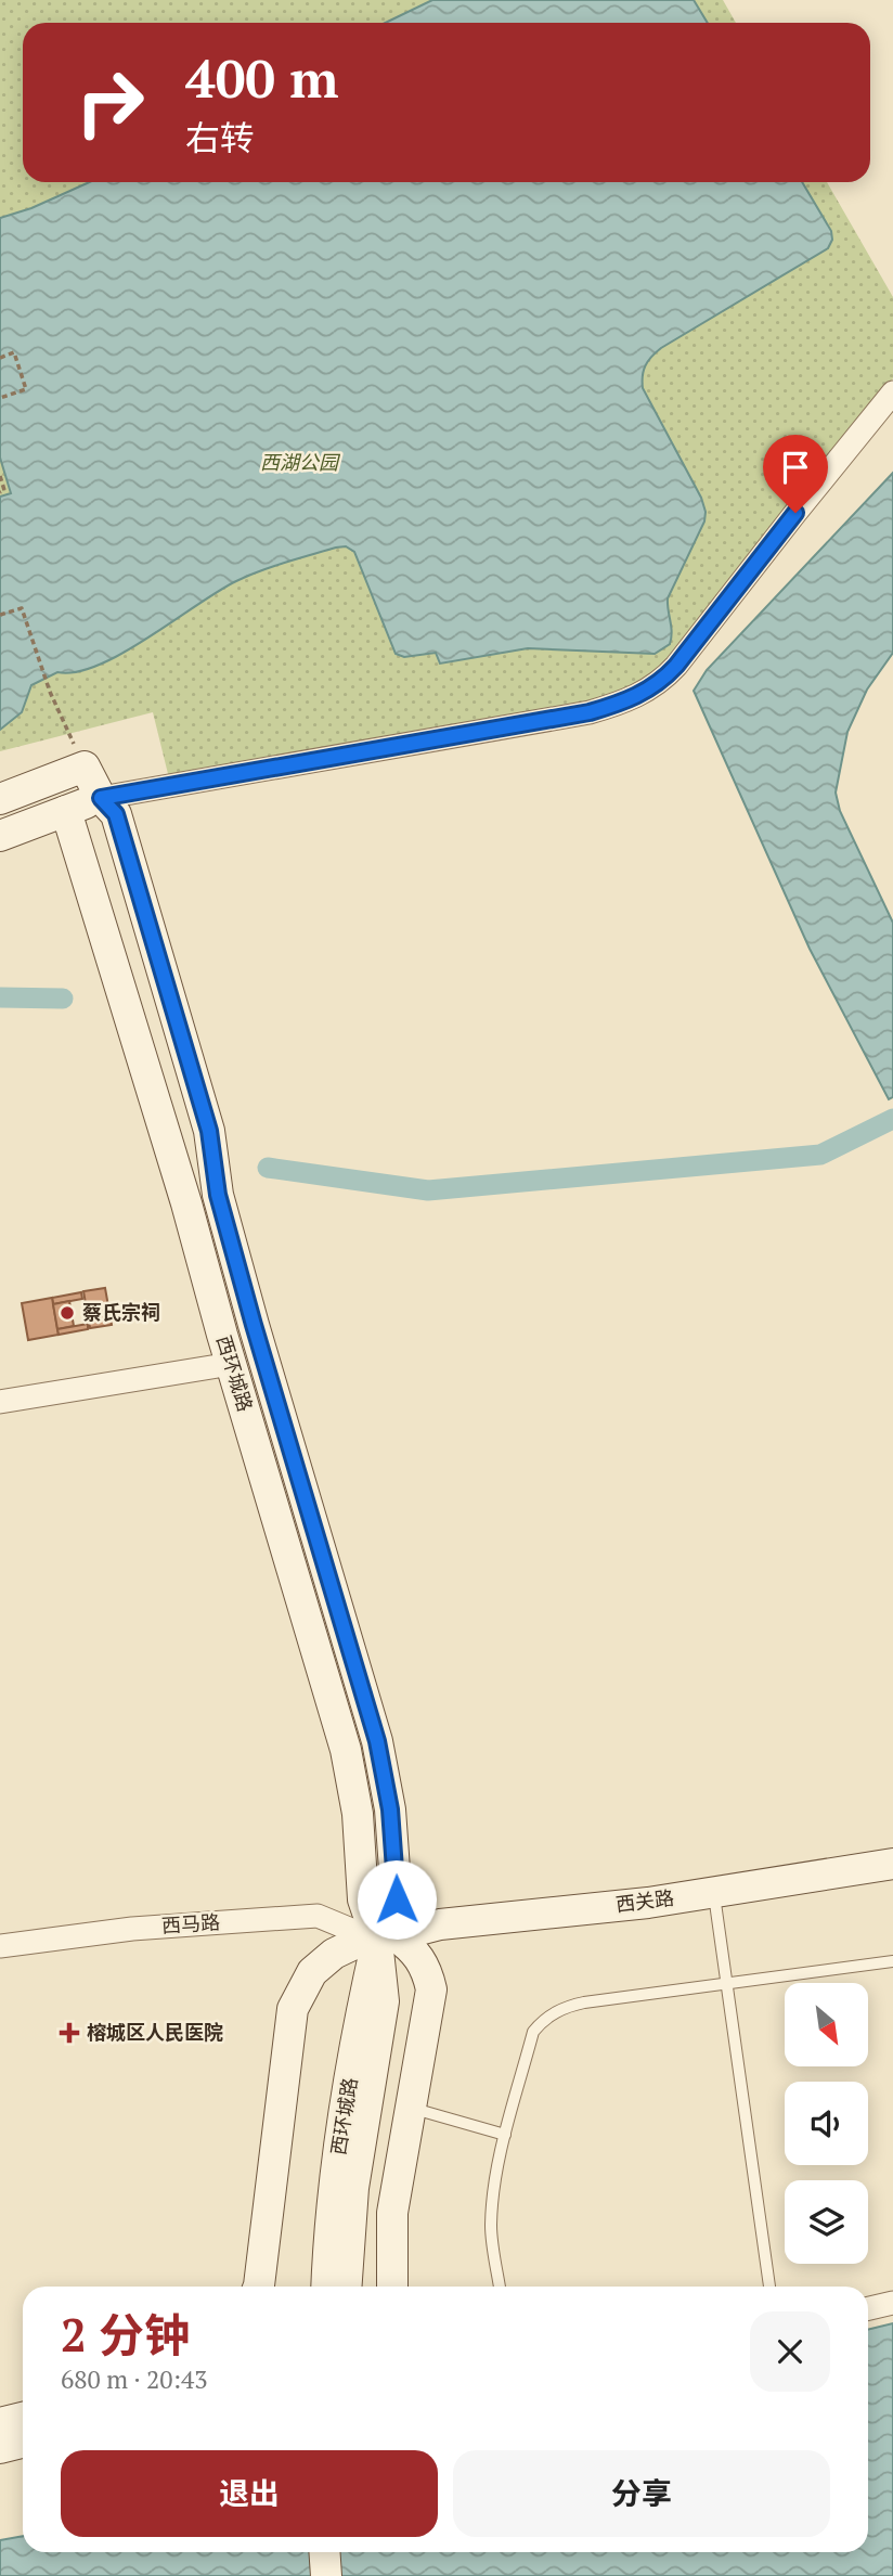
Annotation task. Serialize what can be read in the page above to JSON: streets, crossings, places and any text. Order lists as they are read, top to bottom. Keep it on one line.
{"streets":{"main road":["西环城路","西关路"],"street":["西马路"]},"crossings":[["西环城路","西关路"],["西环城路","西马路"],["西关路","西马路"]],"parks":["西湖公园"],"places":{"other":["蔡氏宗祠"],"health":["榕城区人民医院"]},"north":"bottom right","page":{"turn":["400 m","右转"],"heading":["2 分钟","680 m · 20:43"],"buttons":["退出","分享"]}}
